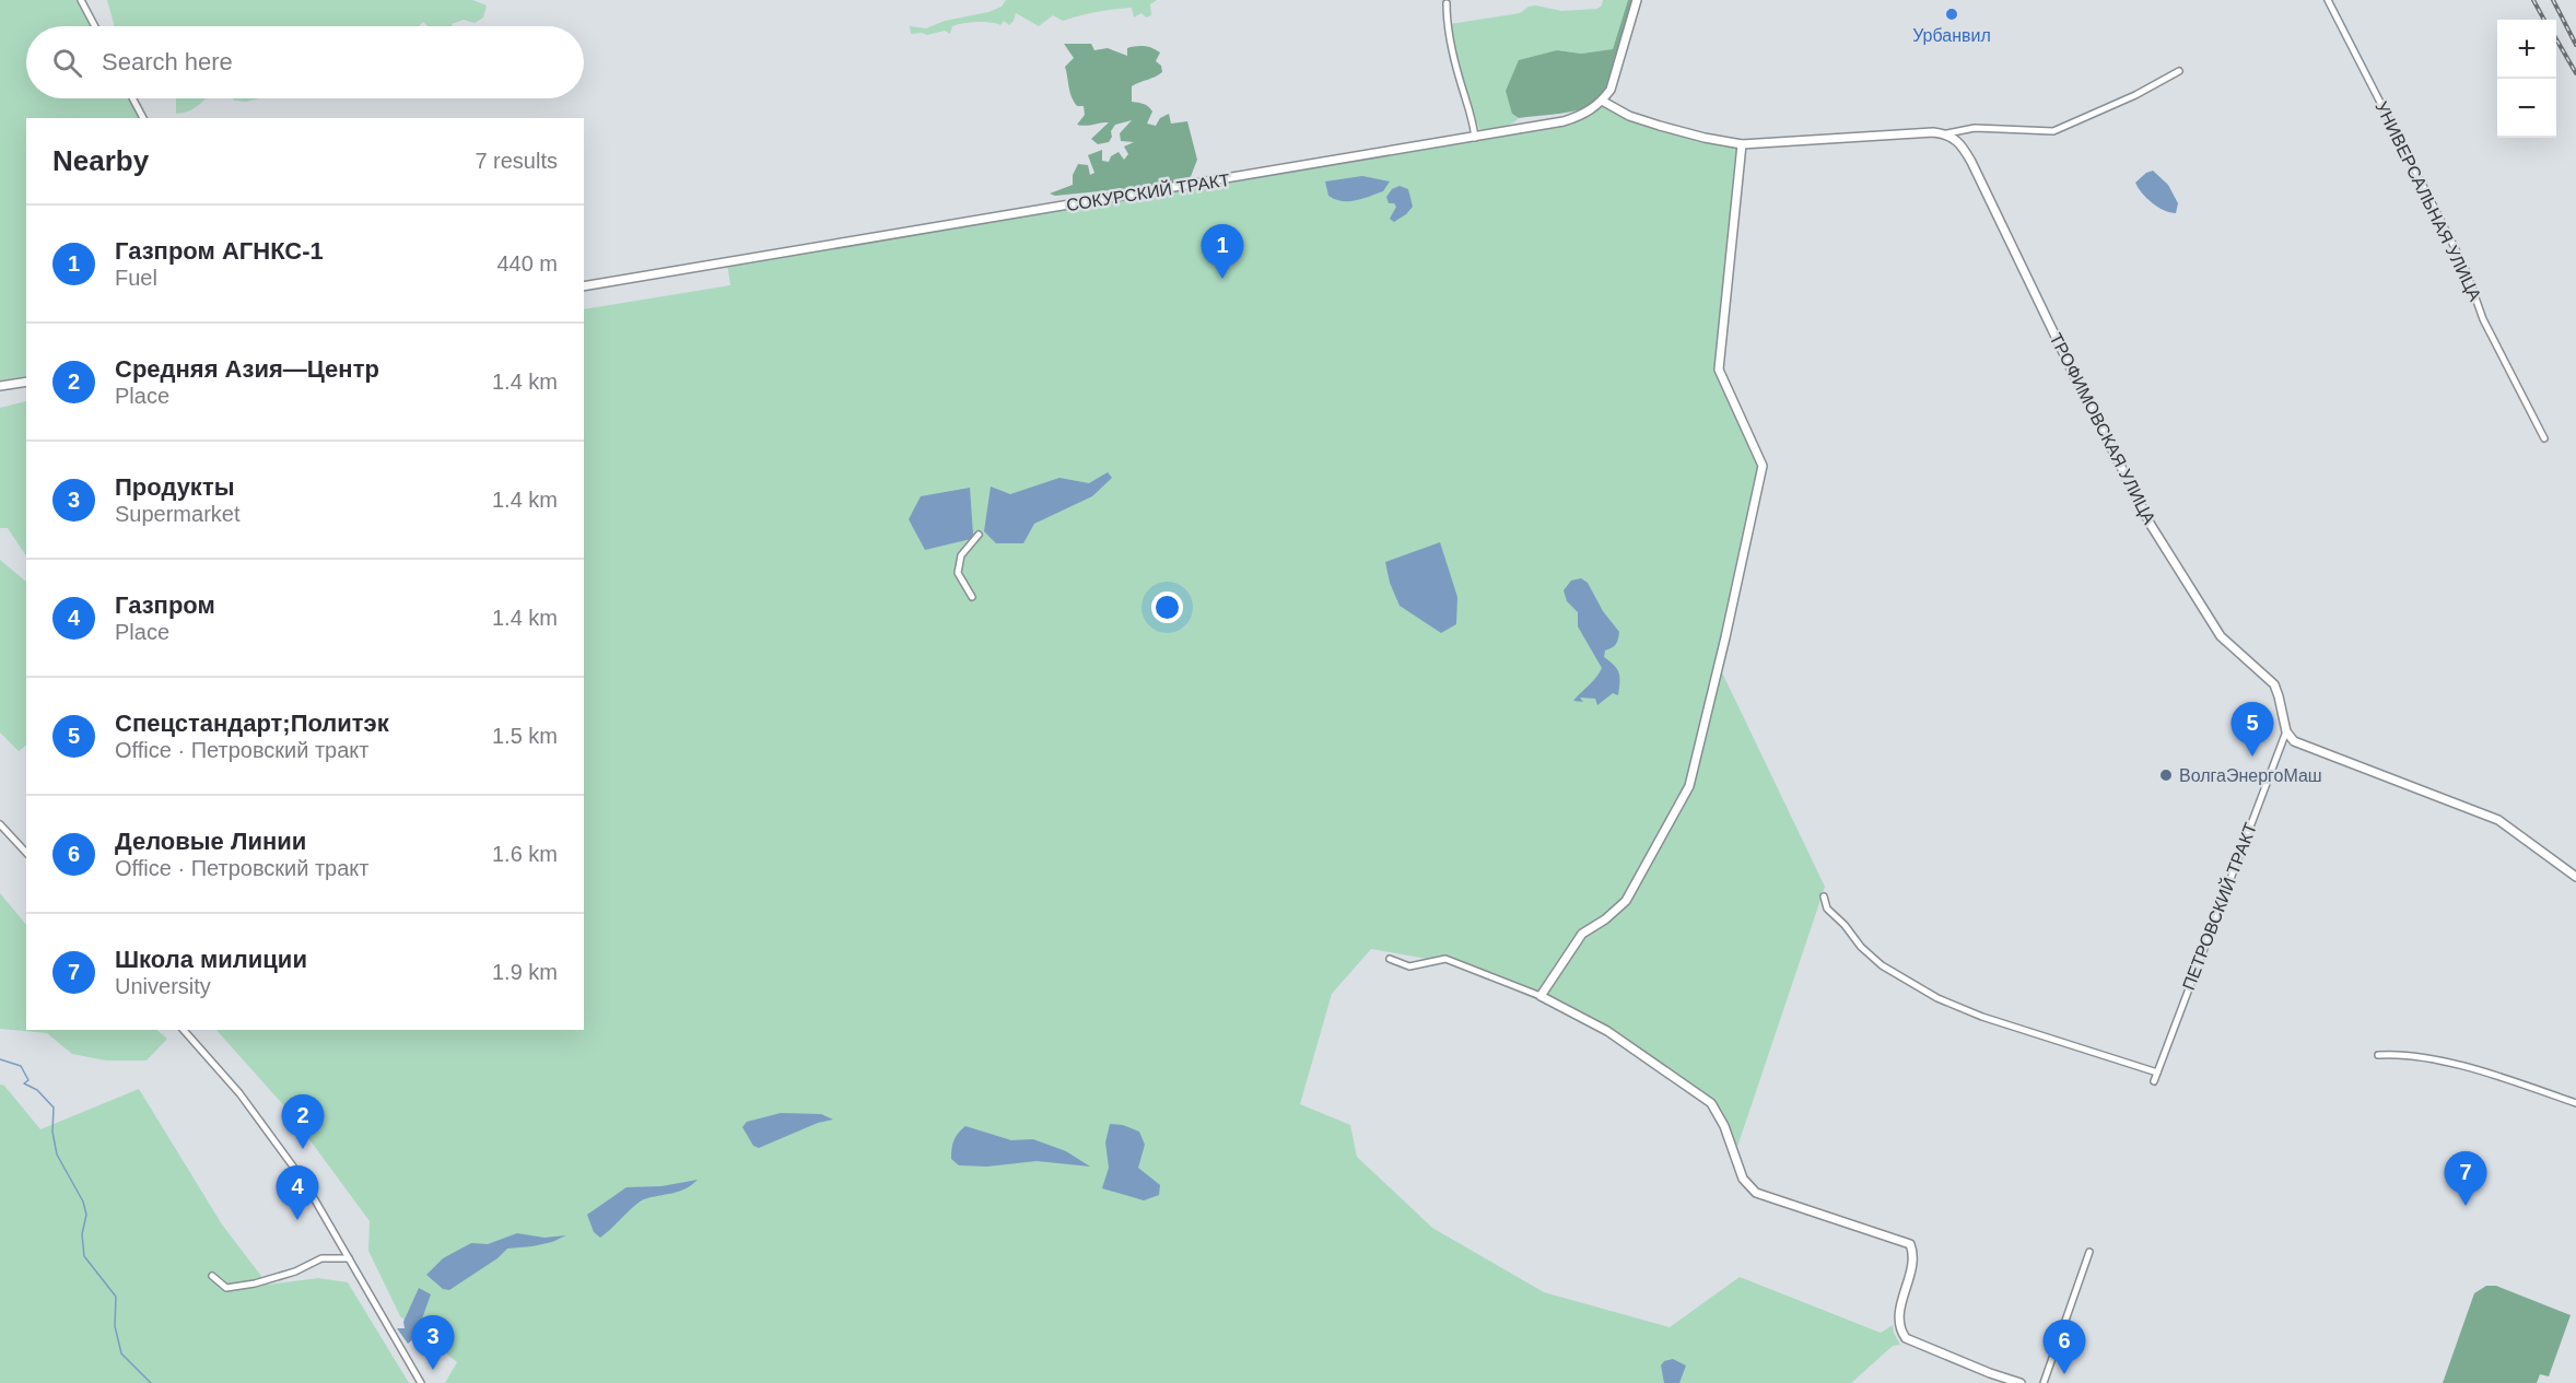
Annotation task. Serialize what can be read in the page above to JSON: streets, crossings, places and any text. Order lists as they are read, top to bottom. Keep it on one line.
{"streets":{"street":["СОКУРСКИЙ ТРАКТ","УНИВЕРСАЛЬНАЯ УЛИЦА","ТРОФИМОВСКАЯ УЛИЦА","ПЕТРОВСКИЙ ТРАКТ"]},"crossings":[["ТРОФИМОВСКАЯ УЛИЦА","ПЕТРОВСКИЙ ТРАКТ"]],"places":["Урбанвил","ВолгаЭнергоМаш"],"page":{"map_buttons":["+","−"],"search":"Search here","heading":["Nearby","7 results"],"list":[{"mark":"1","name":"Газпром АГНКС-1","note":"Fuel","value":"440 m"},{"mark":"2","name":"Средняя Азия—Центр","note":"Place","value":"1.4 km"},{"mark":"3","name":"Продукты","note":"Supermarket","value":"1.4 km"},{"mark":"4","name":"Газпром","note":"Place","value":"1.4 km"},{"mark":"5","name":"Спецстандарт;Политэк","note":"Office · Петровский тракт","value":"1.5 km"},{"mark":"6","name":"Деловые Линии","note":"Office · Петровский тракт","value":"1.6 km"},{"mark":"7","name":"Школа милиции","note":"University","value":"1.9 km"}],"pins":["1","5","2","7","4","3","6"]}}
